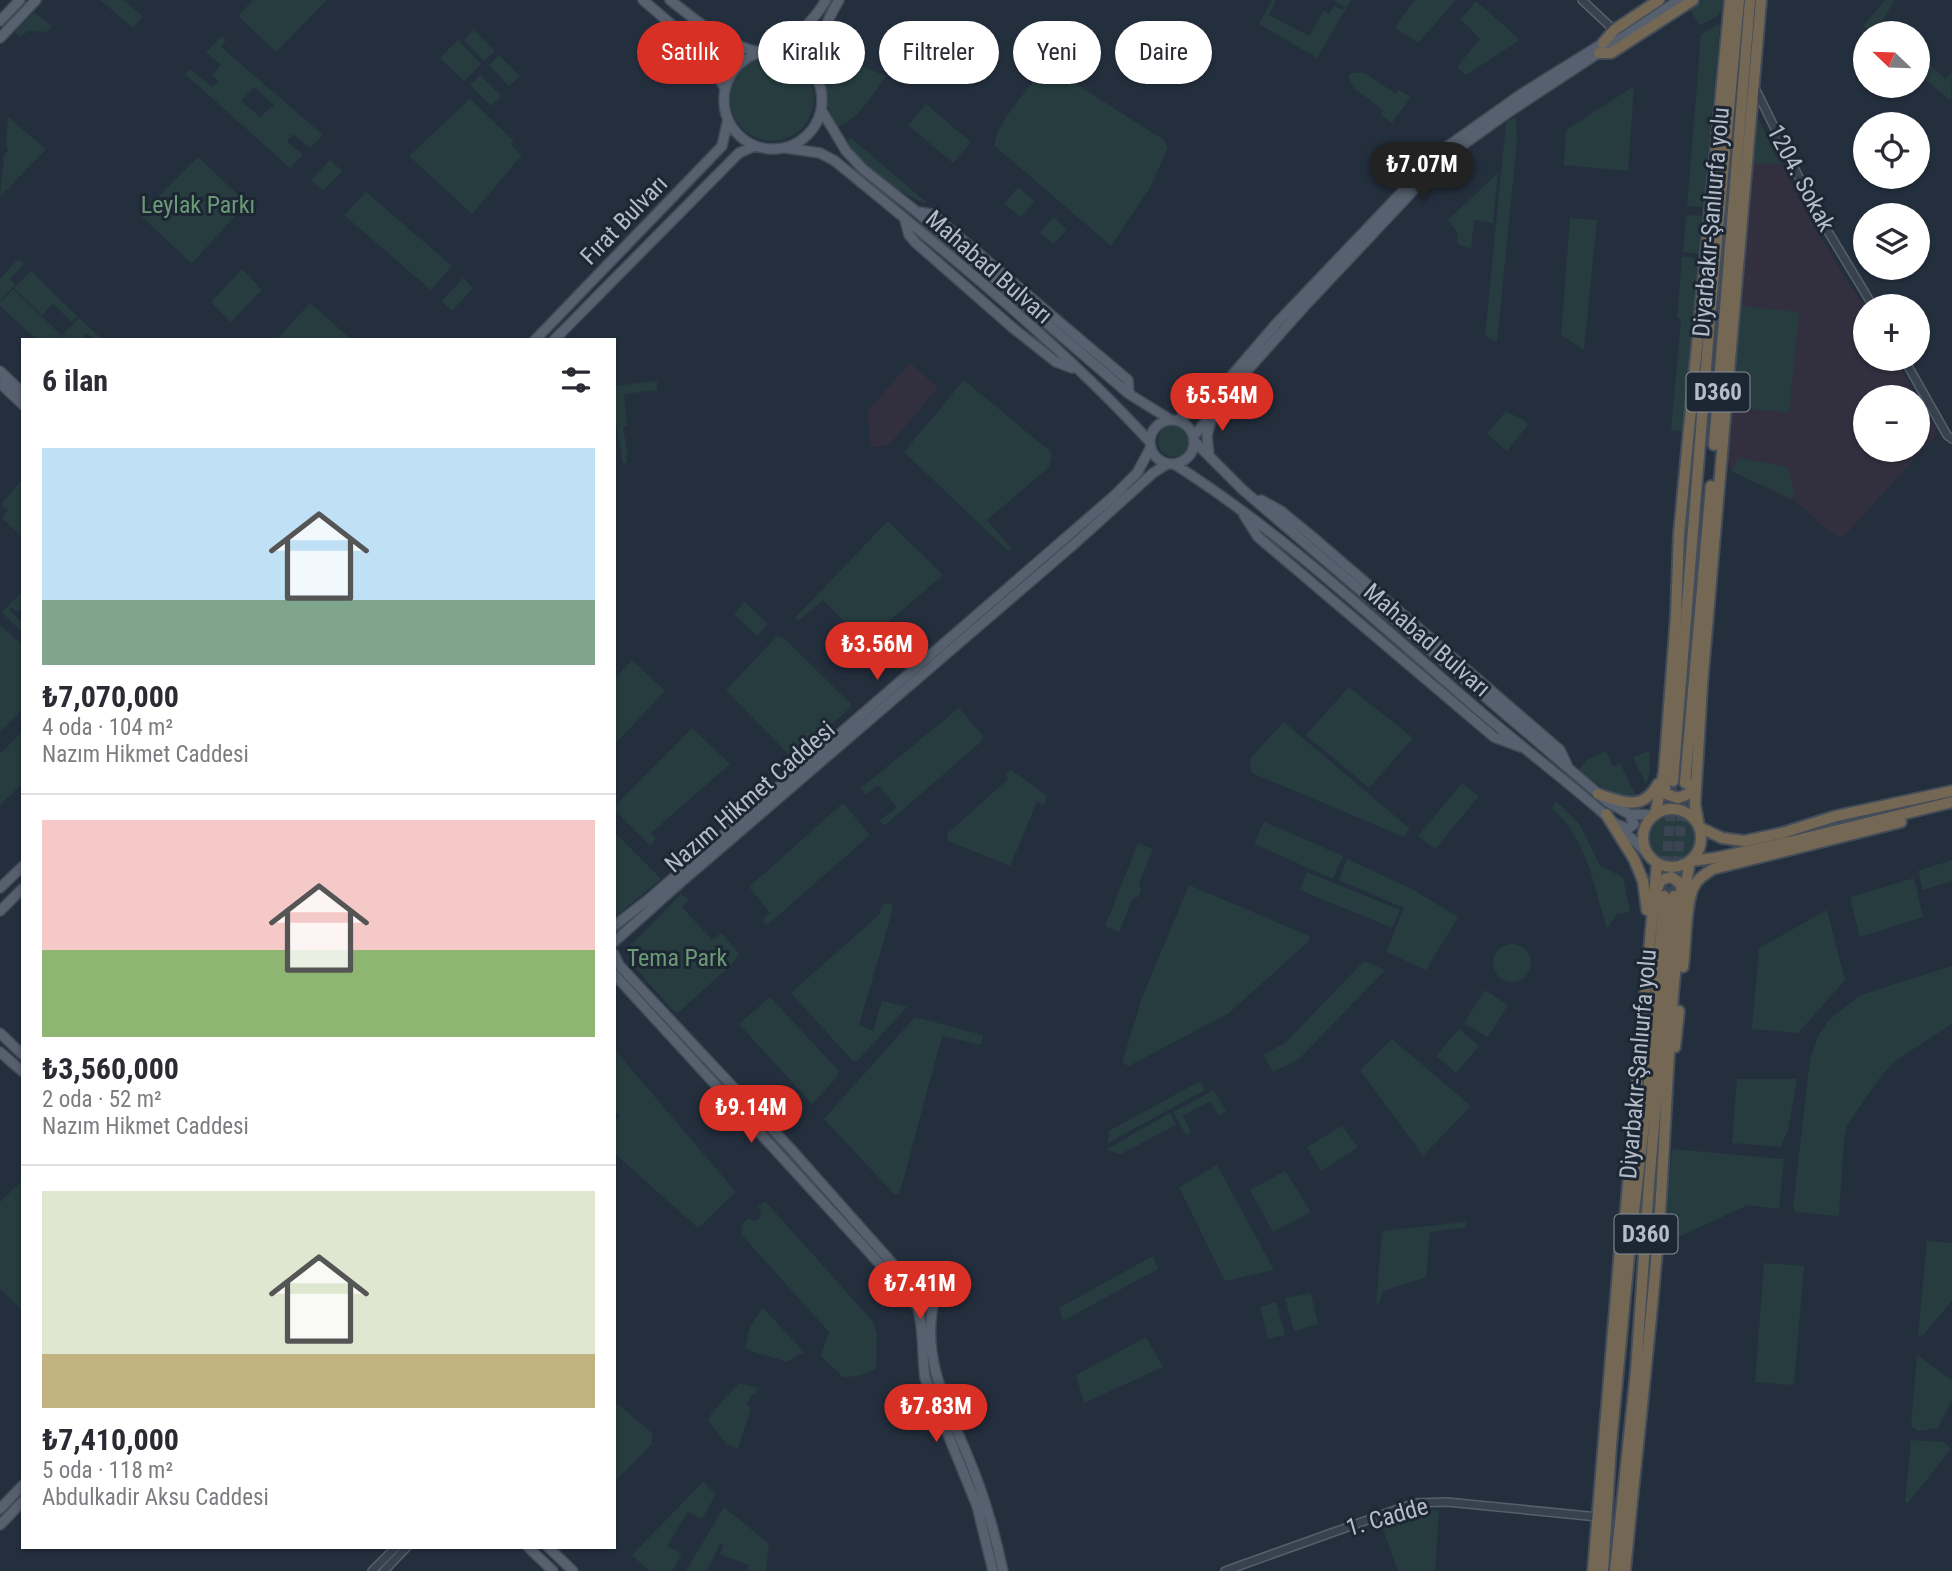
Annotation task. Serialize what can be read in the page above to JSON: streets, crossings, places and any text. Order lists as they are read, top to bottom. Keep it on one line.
{"streets":{"highway":["Diyarbakır-Şanlıurfa yolu","D360"],"main road":["Fırat Bulvarı","Mahabad Bulvarı","Nazım Hikmet Caddesi"],"street":["1204. Sokak","1. Cadde"]},"crossings":[["Mahabad Bulvarı","Nazım Hikmet Caddesi"]],"parks":["Leylak Parkı","Tema Park"],"north":"top left","page":{"map_buttons":["+","−"],"chip":["Satılık","Kiralık","Filtreler","Yeni","Daire"],"price":["₺7.07M","₺5.54M","₺3.56M","₺9.14M","₺7.41M","₺7.83M"],"heading":"6 ilan","list":[{"name":"₺7,070,000","note":"4 oda · 104 m² · Nazım Hikmet Caddesi"},{"name":"₺3,560,000","note":"2 oda · 52 m² · Nazım Hikmet Caddesi"},{"name":"₺7,410,000","note":"5 oda · 118 m² · Abdulkadir Aksu Caddesi"}]}}
